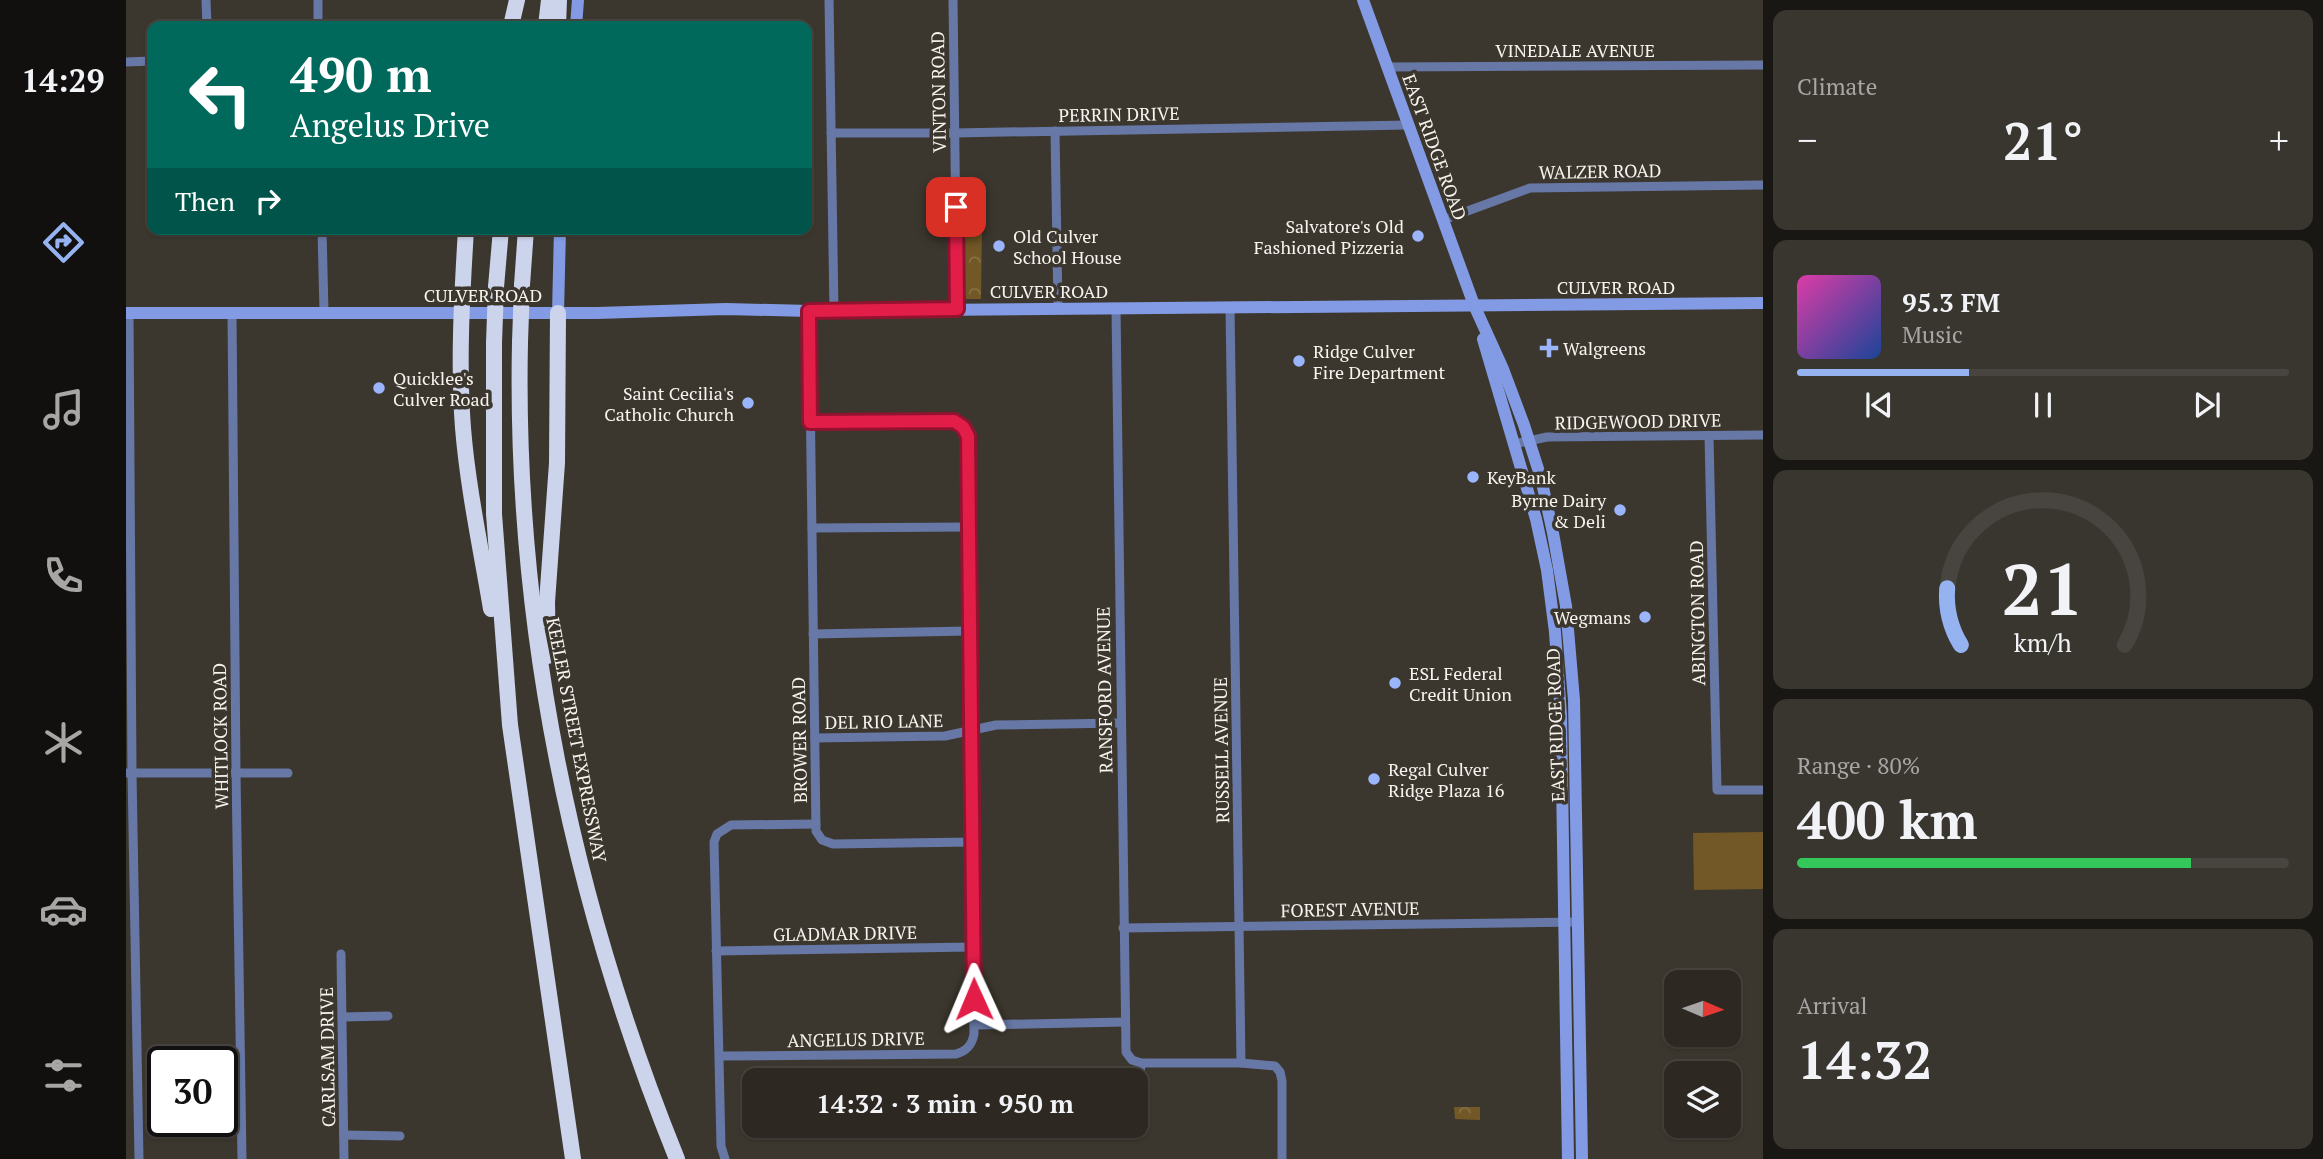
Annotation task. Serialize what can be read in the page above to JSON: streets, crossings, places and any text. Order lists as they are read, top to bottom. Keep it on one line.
{"streets":{"highway":["KEELER STREET EXPRESSWAY"],"main road":["EAST RIDGE ROAD","CULVER ROAD"],"street":["VINEDALE AVENUE","VINTON ROAD","PERRIN DRIVE","WALZER ROAD","RIDGEWOOD DRIVE","ABINGTON ROAD","RANSFORD AVENUE","DEL RIO LANE","WHITLOCK ROAD","BROWER ROAD","RUSSELL AVENUE","FOREST AVENUE","GLADMAR DRIVE","ANGELUS DRIVE","CARLSAM DRIVE"]},"crossings":[["VINEDALE AVENUE","EAST RIDGE ROAD"],["VINTON ROAD","PERRIN DRIVE"],["VINTON ROAD","CULVER ROAD"],["PERRIN DRIVE","EAST RIDGE ROAD"],["EAST RIDGE ROAD","WALZER ROAD"],["EAST RIDGE ROAD","CULVER ROAD"],["EAST RIDGE ROAD","RIDGEWOOD DRIVE"],["EAST RIDGE ROAD","FOREST AVENUE"],["CULVER ROAD","RANSFORD AVENUE"],["CULVER ROAD","WHITLOCK ROAD"],["CULVER ROAD","BROWER ROAD"],["CULVER ROAD","RUSSELL AVENUE"],["RIDGEWOOD DRIVE","ABINGTON ROAD"],["RANSFORD AVENUE","DEL RIO LANE"],["RANSFORD AVENUE","FOREST AVENUE"],["DEL RIO LANE","BROWER ROAD"],["DEL RIO LANE","ANGELUS DRIVE"],["BROWER ROAD","GLADMAR DRIVE"],["BROWER ROAD","ANGELUS DRIVE"],["RUSSELL AVENUE","FOREST AVENUE"],["GLADMAR DRIVE","ANGELUS DRIVE"]],"places":{"other":["Salvatore's Old Fashioned Pizzeria","Old Culver School House","Ridge Culver Fire Department","Quicklee's Culver Road","Saint Cecilia's Catholic Church","KeyBank","Byrne Dairy & Deli","Wegmans","ESL Federal Credit Union","Regal Culver Ridge Plaza 16"],"health":["Walgreens"]},"north":"right","page":{"tabs":"14:29","tile":["Climate",["Range · 80%","400 km"],["Arrival","14:32"]],"turn":["490 m","Angelus Drive"],"heat":["−","21°","+"],"then":"Then","song":["95.3 FM","Music"],"limit":"30","trip":"14:32 · 3 min · 950 m","gauge":["21","km/h"]}}
